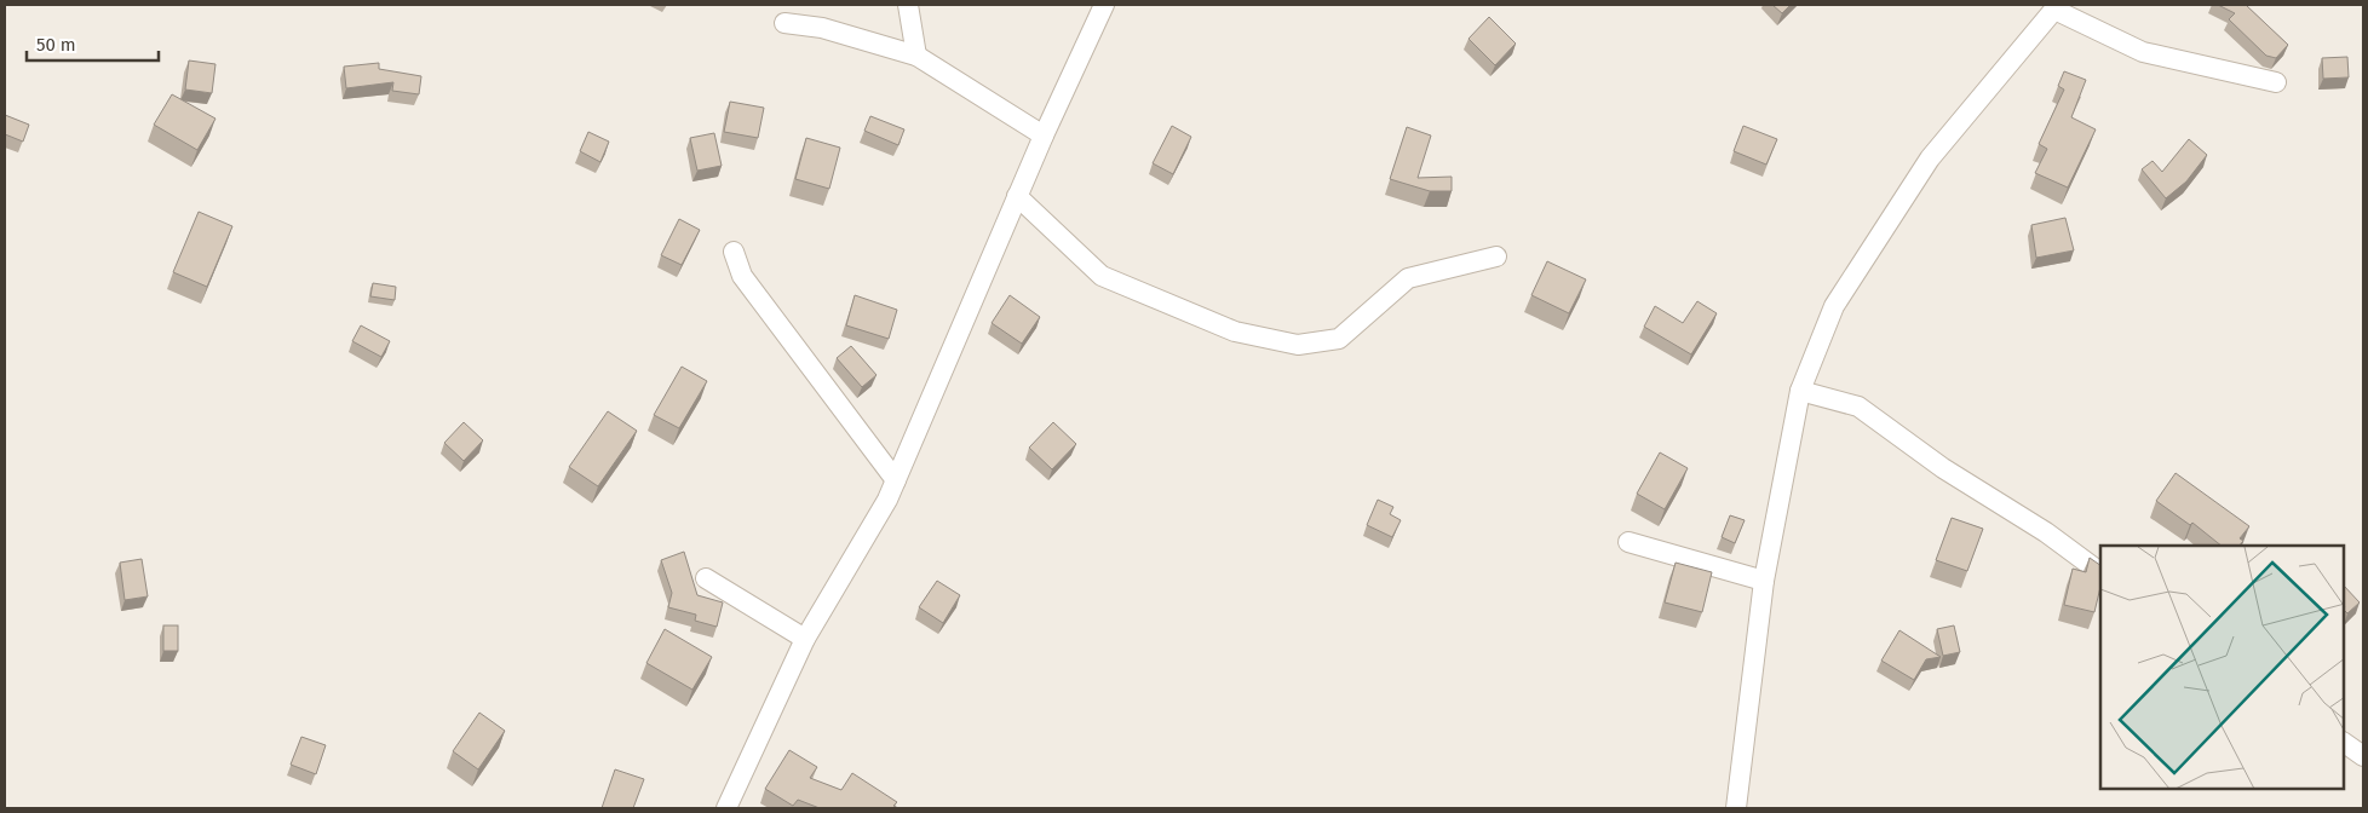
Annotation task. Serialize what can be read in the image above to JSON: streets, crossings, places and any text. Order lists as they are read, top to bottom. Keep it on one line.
{"scale_bar":"50 m"}
